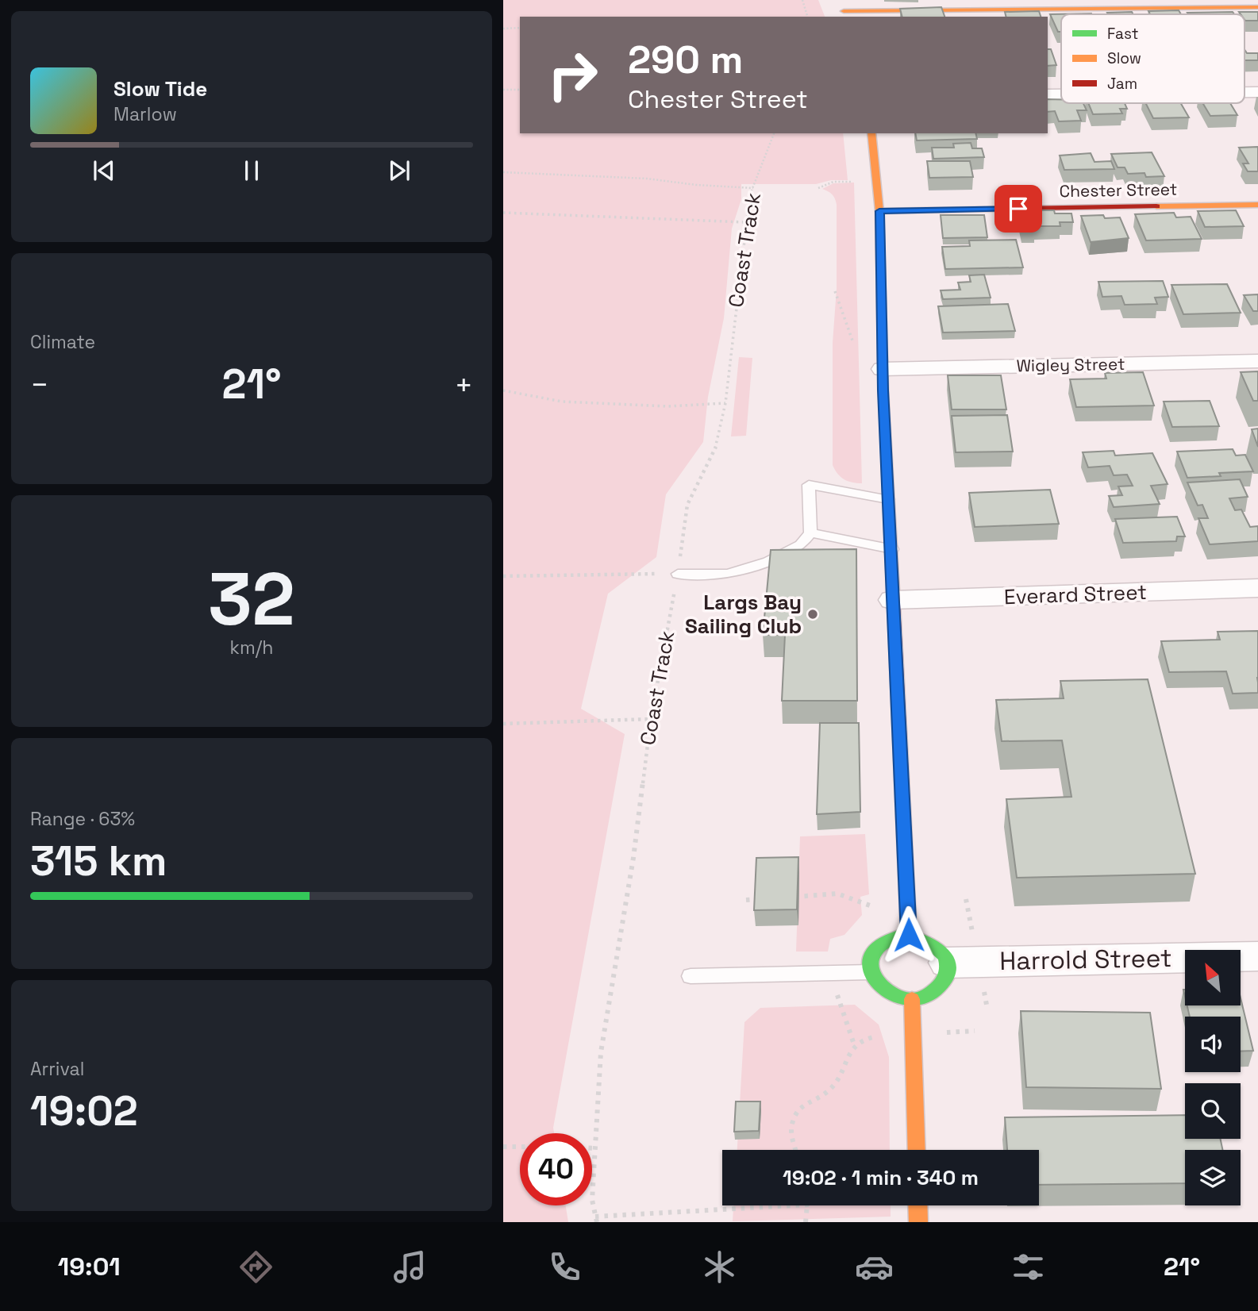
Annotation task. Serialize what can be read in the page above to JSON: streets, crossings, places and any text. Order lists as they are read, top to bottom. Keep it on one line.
{"streets":{"street":["Chester Street","Wigley Street","Everard Street","Harrold Street"],"path":["Coast Track"]},"places":["Largs Bay Sailing Club"],"legend":["Fast","Slow","Jam"],"north":"top left","page":{"turn":["290 m","Chester Street"],"song":["Slow Tide","Marlow"],"tile":["Climate",["32","km/h"],["Range · 63%","315 km"],["Arrival","19:02"]],"heat":["−","21°","+"],"limit":"40","trip":"19:02 · 1 min · 340 m","tabs":["19:01","21°"]}}
